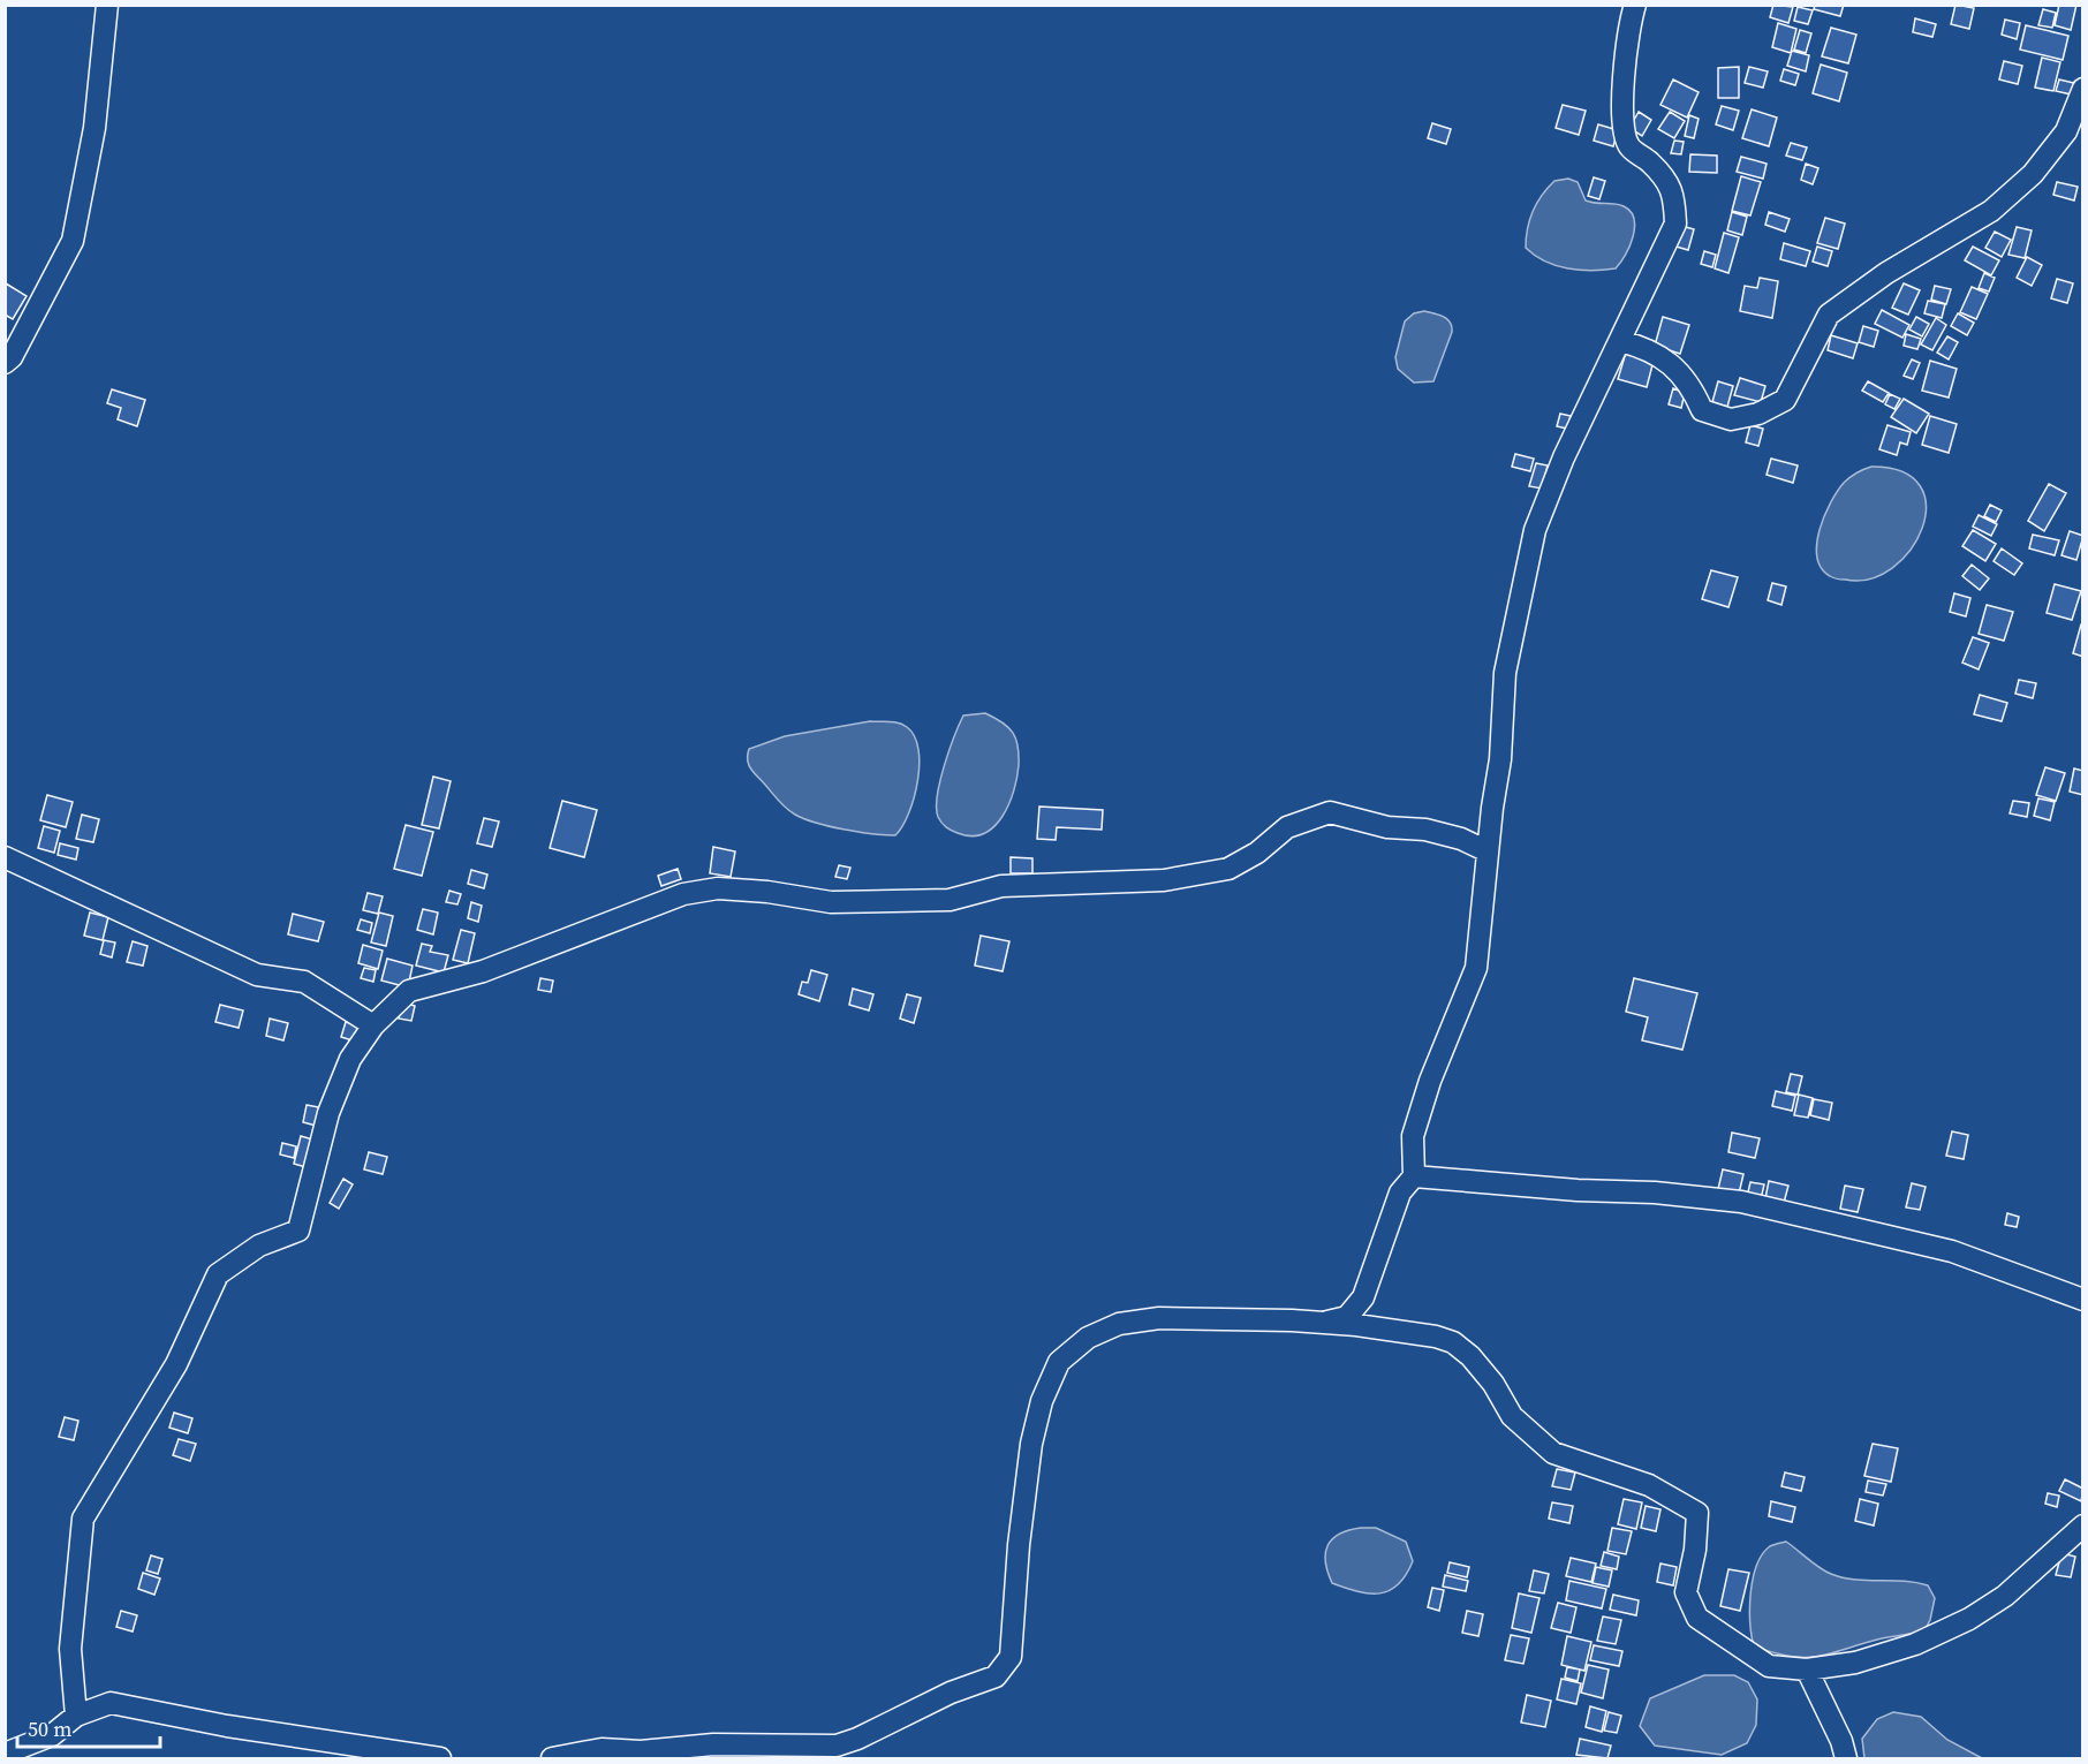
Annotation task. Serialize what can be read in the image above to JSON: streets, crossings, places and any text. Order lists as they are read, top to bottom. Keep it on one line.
{"scale_bar":"50 m"}
